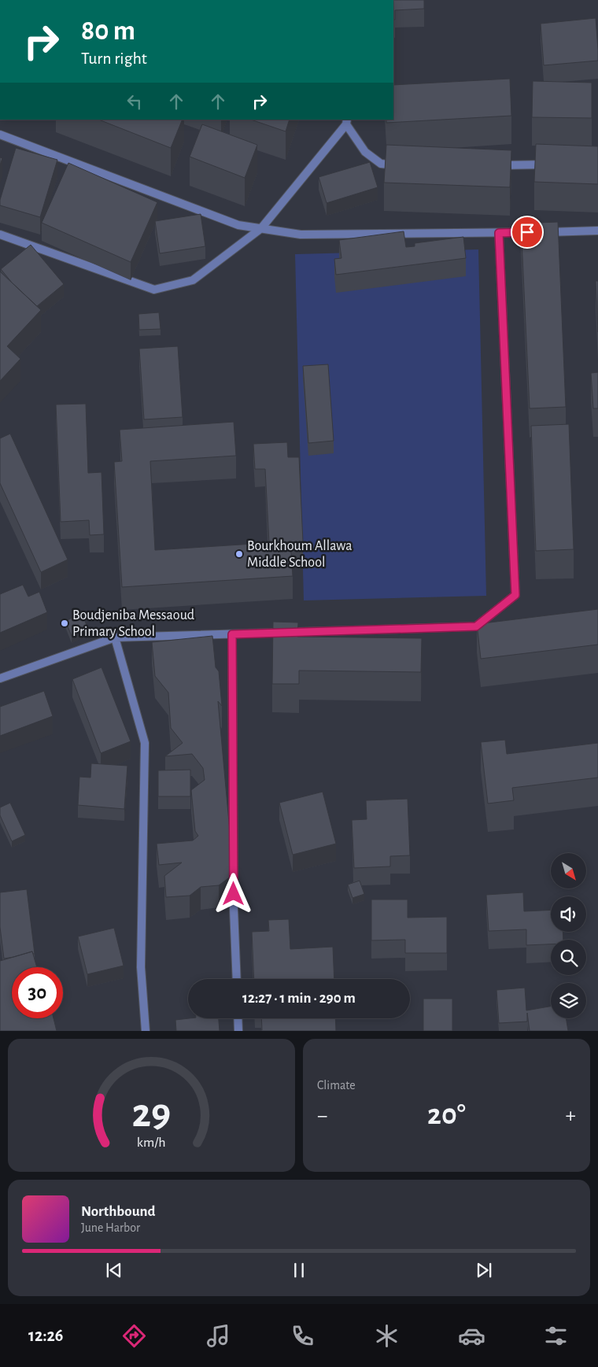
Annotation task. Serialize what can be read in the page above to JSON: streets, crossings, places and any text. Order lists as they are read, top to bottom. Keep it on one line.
{"places":["Bourkhoum Allawa Middle School","Boudjeniba Messaoud Primary School"],"north":"bottom right","page":{"turn":["80 m","Turn right"],"limit":"30","trip":"12:27 · 1 min · 290 m","tile":"Climate","heat":["−","20°","+"],"song":["Northbound","June Harbor"],"tabs":"12:26","gauge":["29","km/h"]}}
